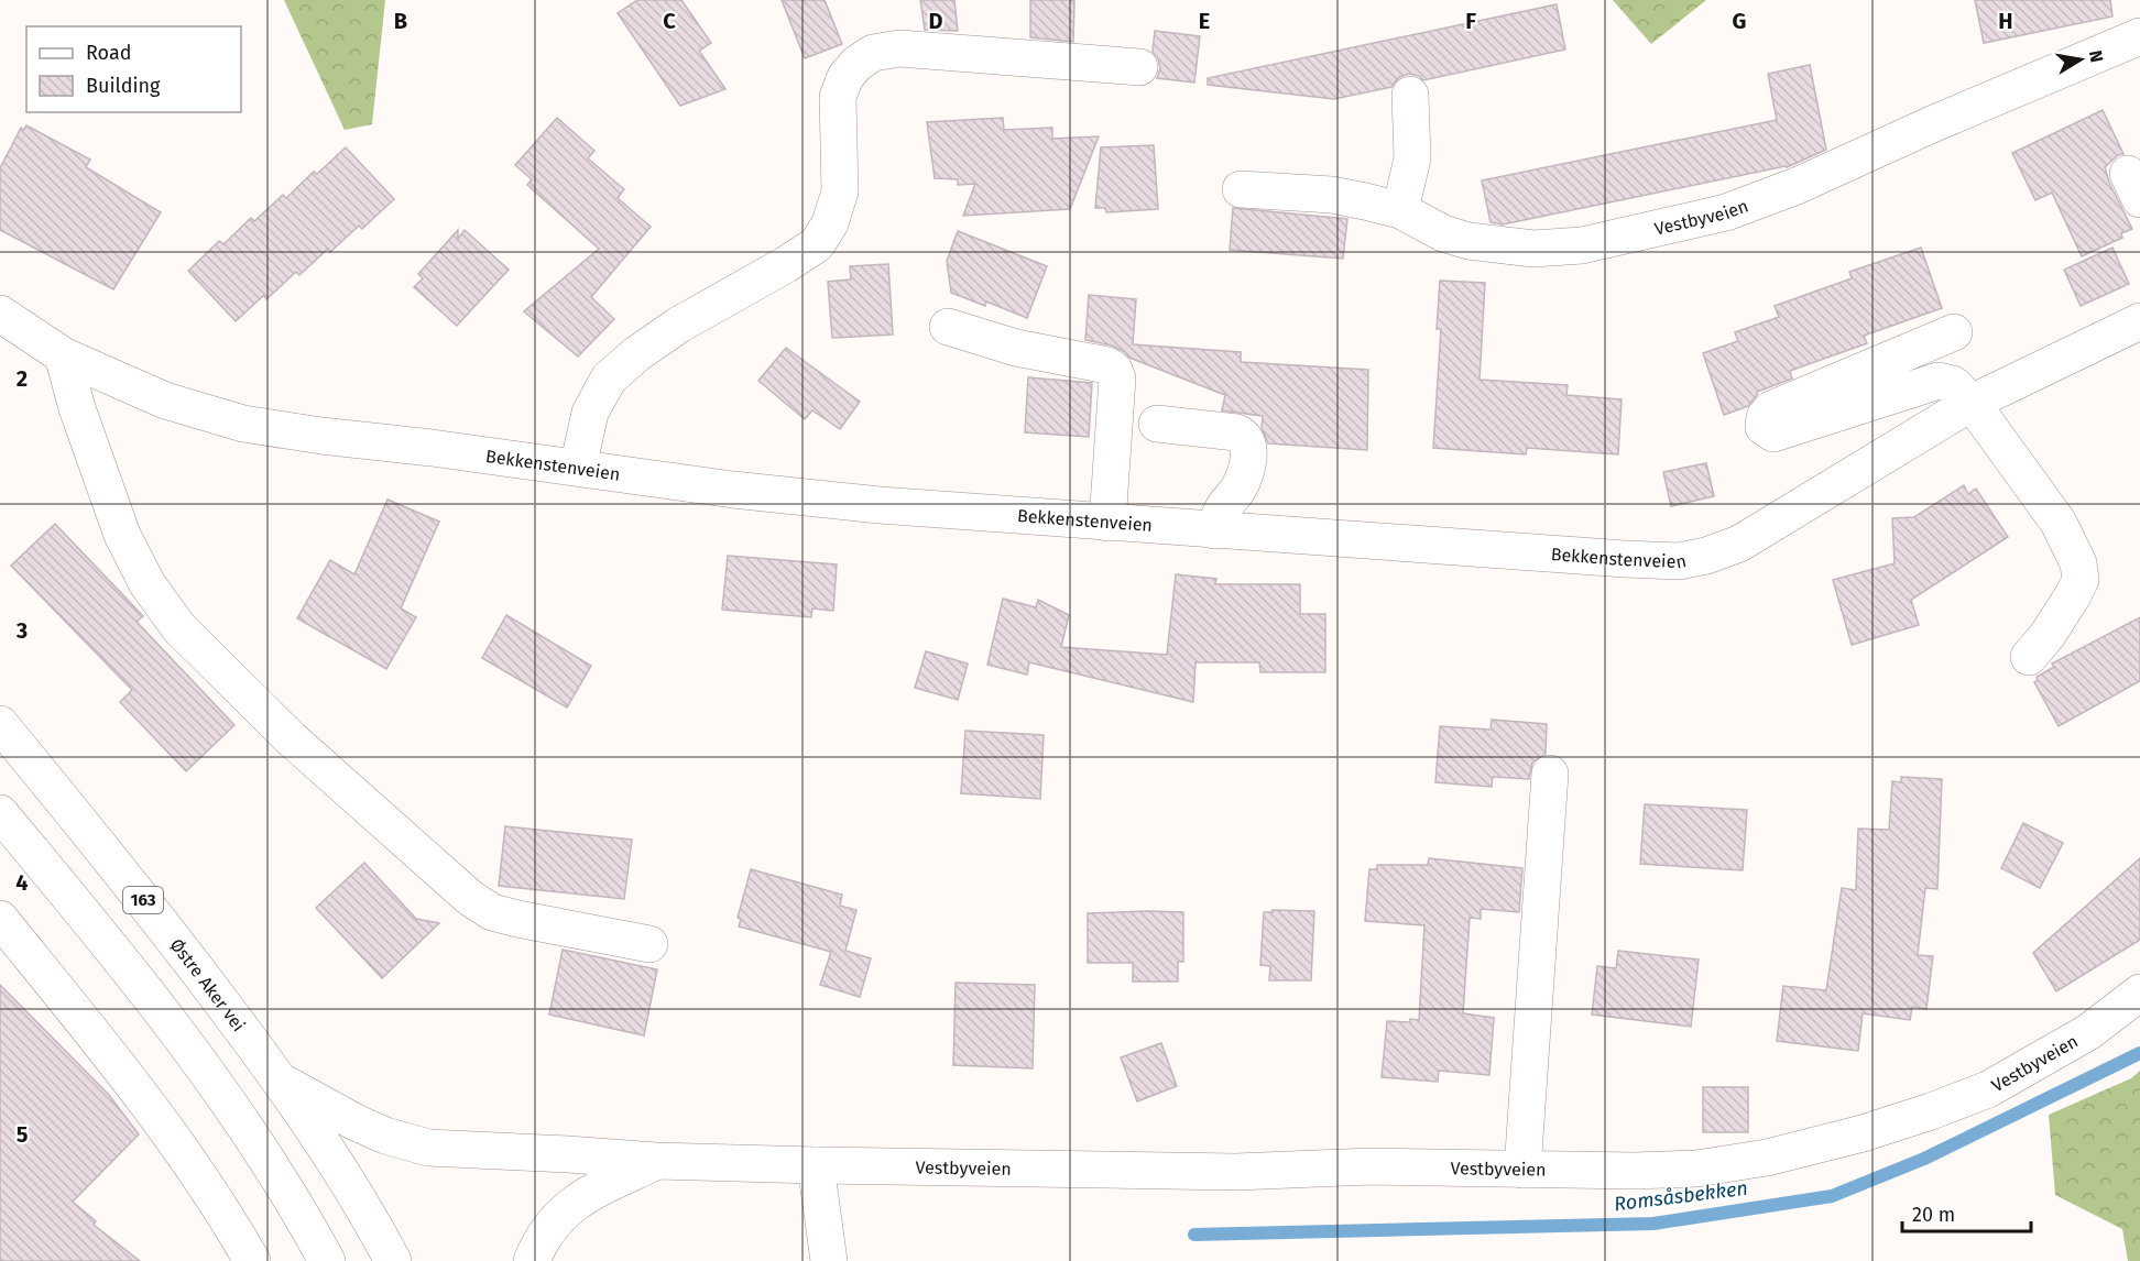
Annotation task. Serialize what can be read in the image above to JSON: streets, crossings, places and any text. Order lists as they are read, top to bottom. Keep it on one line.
{"streets":{"main road":["Vestbyveien","Bekkenstenveien","163","Østre Aker vei"]},"crossings":[["Vestbyveien","Østre Aker vei"]],"water":["Romsåsbekken"],"legend":["Road","Building"],"scale_bar":"20 m","north":"right","grid":{"columns":["B","C","D","E","F","G","H"],"rows":["2","3","4","5"]}}
